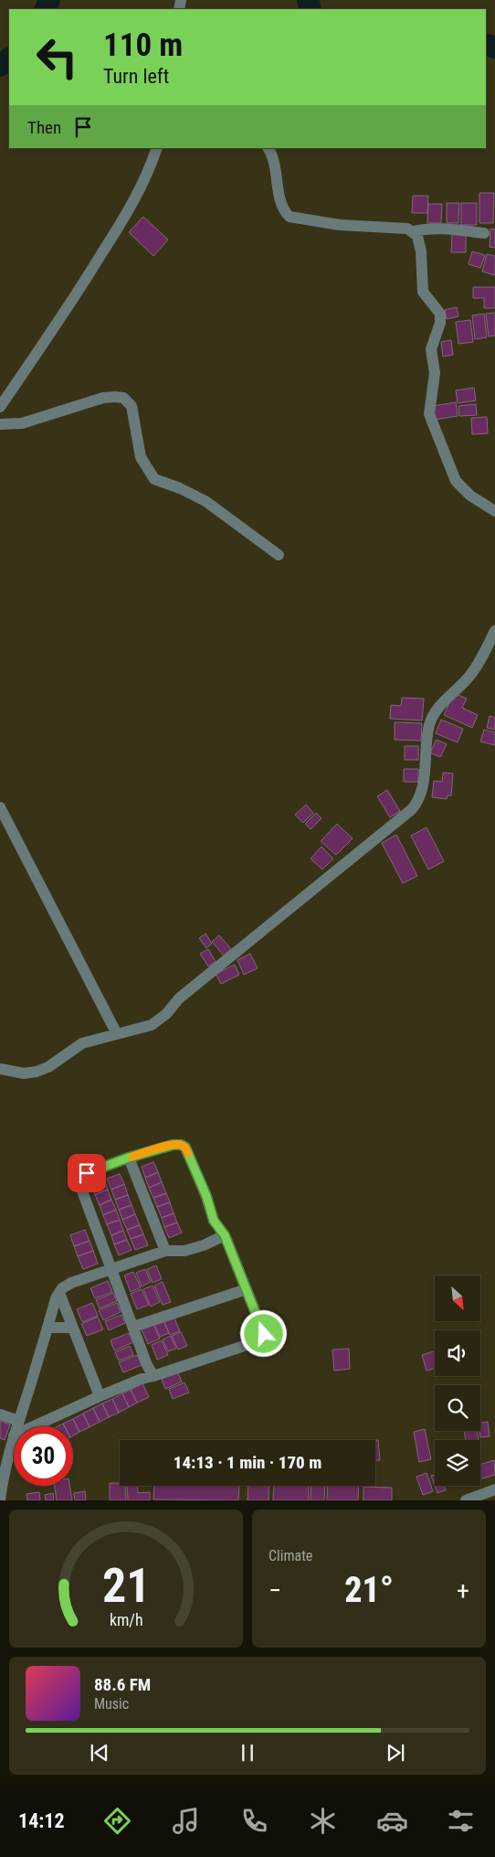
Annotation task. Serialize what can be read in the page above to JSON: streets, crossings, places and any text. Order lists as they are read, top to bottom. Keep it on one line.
{"north":"bottom right","page":{"turn":["110 m","Turn left"],"then":"Then","limit":"30","trip":"14:13 · 1 min · 170 m","tile":"Climate","heat":["−","21°","+"],"song":["88.6 FM","Music"],"tabs":"14:12","gauge":["21","km/h"]}}
